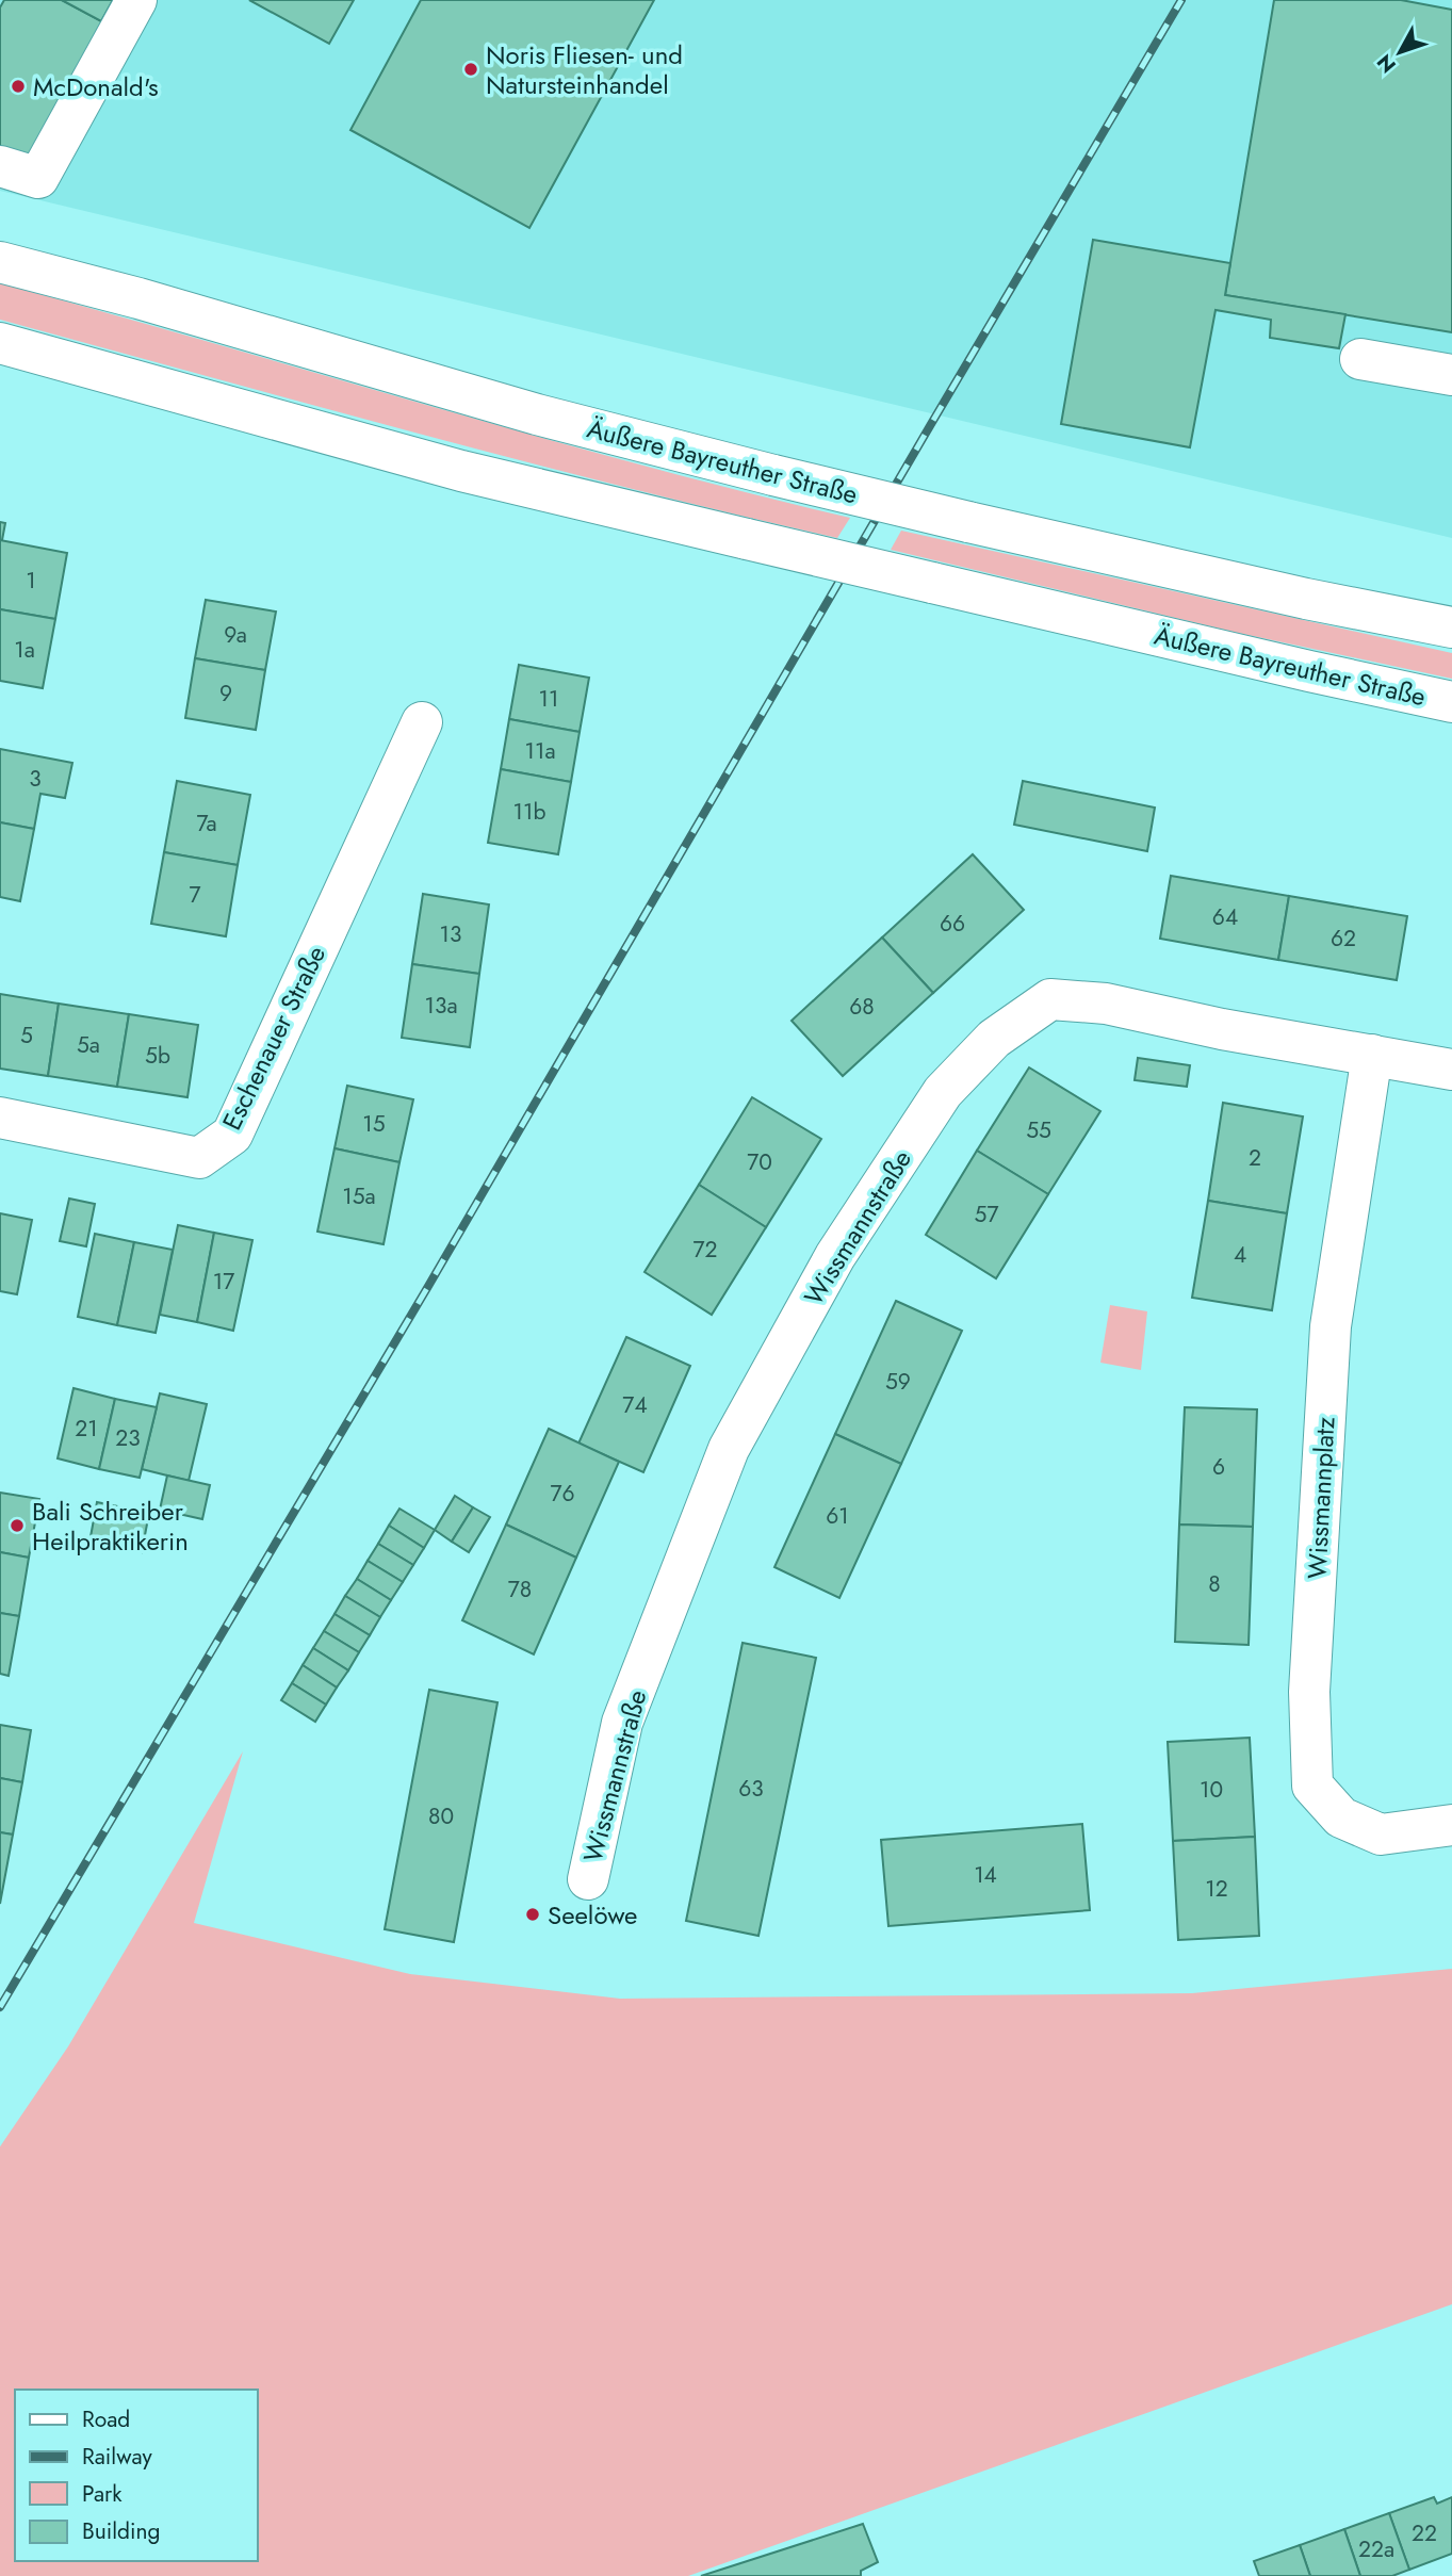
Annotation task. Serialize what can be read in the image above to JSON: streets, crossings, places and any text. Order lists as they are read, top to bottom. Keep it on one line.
{"streets":{"street":["Äußere Bayreuther Straße","Eschenauer Straße","Wissmannstraße","Wissmannplatz"]},"crossings":[["Wissmannstraße","Wissmannplatz"]],"places":["Noris Fliesen- und Natursteinhandel","McDonald's","Bali Schreiber Heilpraktikerin","Seelöwe"],"house_numbers":["1","9a","1a","9","11","11a","3","11b","7a","7","64","66","13","62","13a","68","5","5a","5b","15","55","2","70","15a","57","72","4","17","59","74","21","23","6","76","61","8","78","63","10","80","14","12","22","22a"],"legend":["Road","Railway","Park","Building"],"north":"bottom left"}
